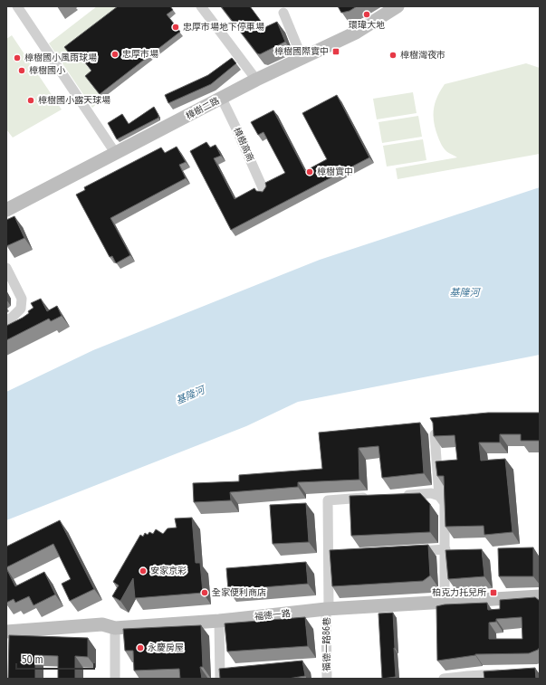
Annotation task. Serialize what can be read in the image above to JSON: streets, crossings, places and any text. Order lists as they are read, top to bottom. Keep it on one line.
{"streets":{"street":["樟樹二路","樟樹高商","福德一路","福德一路86巷"]},"crossings":[["樟樹二路","樟樹高商"],["福德一路","福德一路86巷"]],"water":["基隆河"],"places":{"other":["環瑋大地","忠厚市場地下停車場","忠厚市場","樟樹灣夜市","樟樹國小風雨球場","樟樹國小","樟樹國小露天球場","樟樹實中","安家京彩","全家便利商店","永慶房屋"],"transit":["樟樹國際實中","柏克力托兒所"]},"scale_bar":"50 m"}
